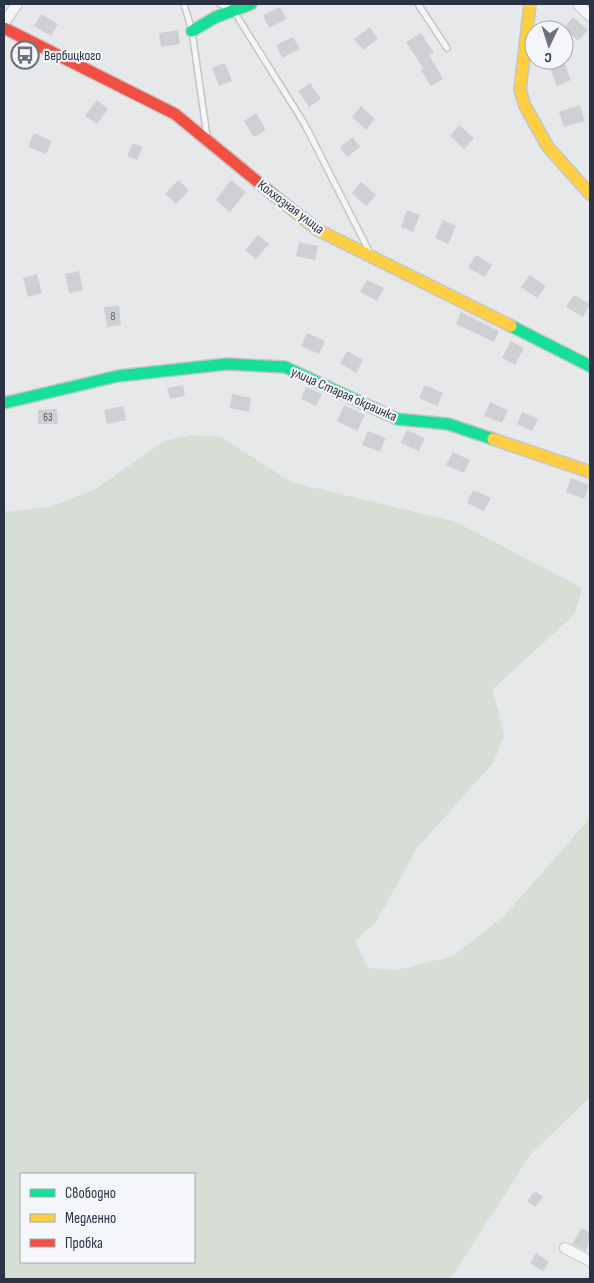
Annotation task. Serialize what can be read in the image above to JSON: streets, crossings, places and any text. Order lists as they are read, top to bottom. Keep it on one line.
{"streets":{"street":["Колхозная улица","улица Старая окраинка"]},"places":{"bus stop":["Вербицкого"]},"house_numbers":["8","63"],"legend":["Свободно","Медленно","Пробка"],"north":"bottom"}
